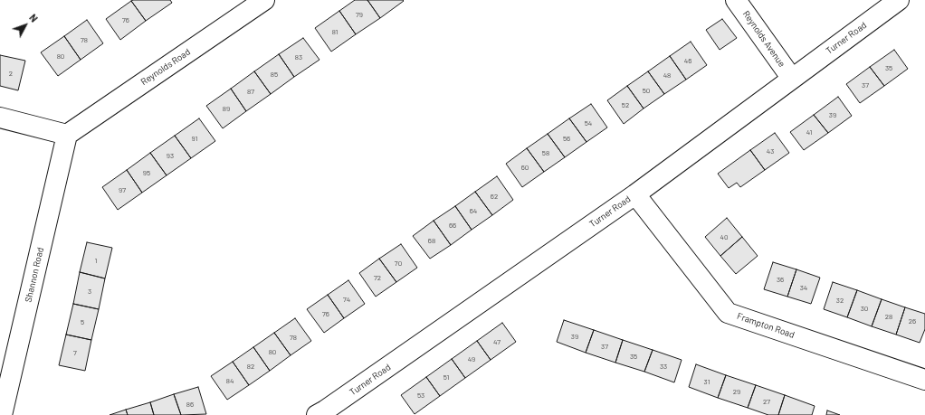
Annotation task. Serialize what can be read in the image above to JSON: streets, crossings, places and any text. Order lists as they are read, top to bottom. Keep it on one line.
{"streets":{"street":["Turner Road","Reynolds Avenue","Reynolds Road","Shannon Road","Frampton Road"]},"crossings":[["Turner Road","Reynolds Avenue"],["Turner Road","Frampton Road"],["Reynolds Road","Shannon Road"]],"house_numbers":["79","76","81","78","80","83","46","35","2","85","48","37","50","87","52","89","39","54","41","91","56","43","58","93","60","95","97","62","64","66","40","68","1","70","72","36","34","3","74","32","30","76","28","26","5","39","78","47","37","80","7","35","49","82","33","51","84","31","29","53","27","86"],"north":"top right"}
